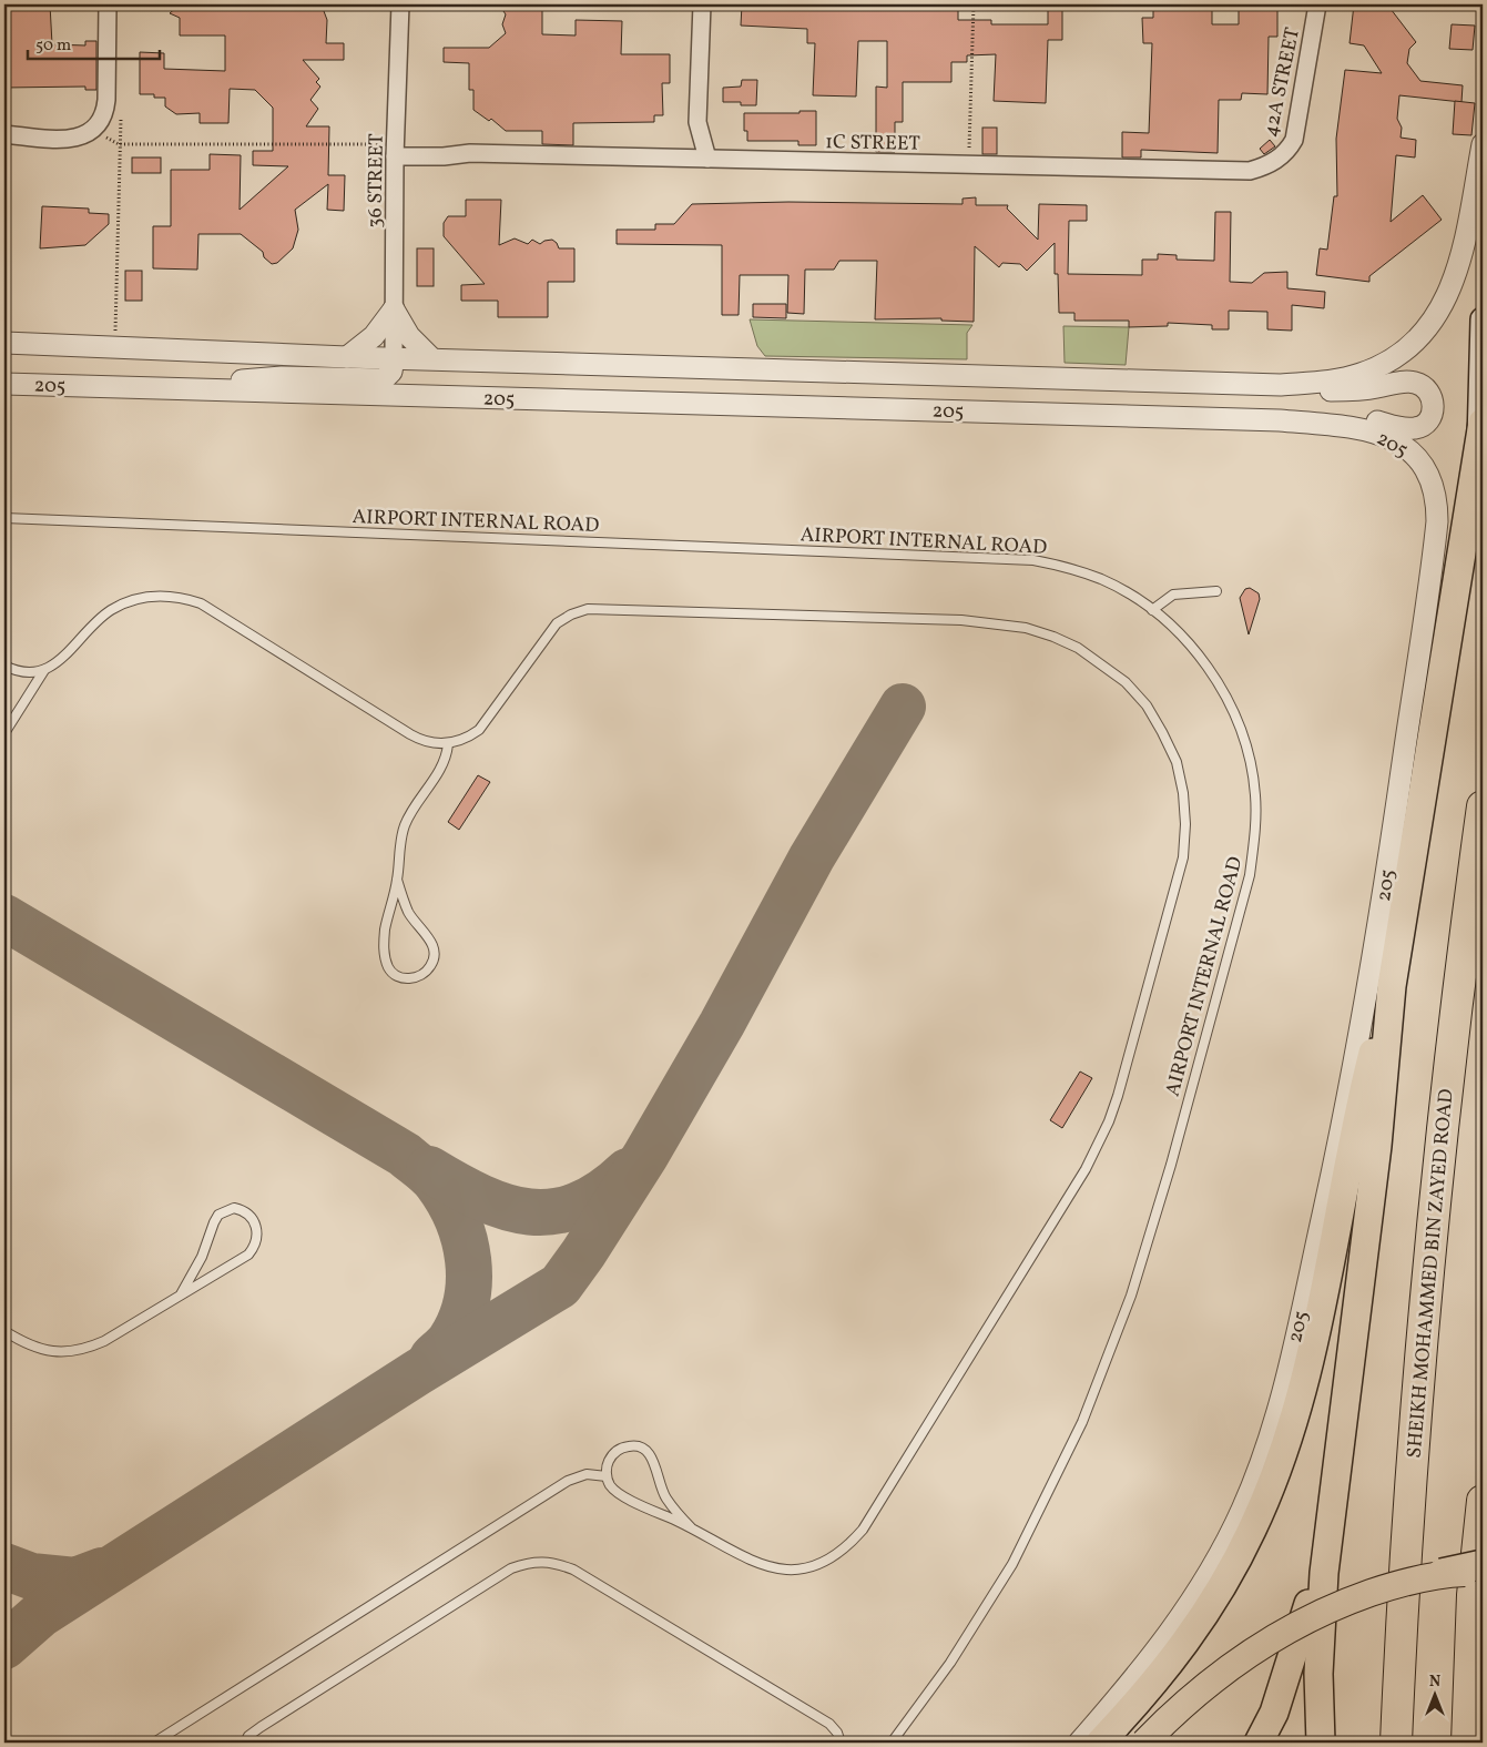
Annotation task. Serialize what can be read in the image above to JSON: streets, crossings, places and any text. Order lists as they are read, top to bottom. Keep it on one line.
{"streets":{"highway":["SHEIKH MOHAMMED BIN ZAYED ROAD"],"street":["42A STREET","1C STREET","36 STREET","205"],"lane":["AIRPORT INTERNAL ROAD"]},"crossings":[["42A STREET","1C STREET"],["1C STREET","36 STREET"],["36 STREET","205"]],"scale_bar":"50 m","north":"top"}
